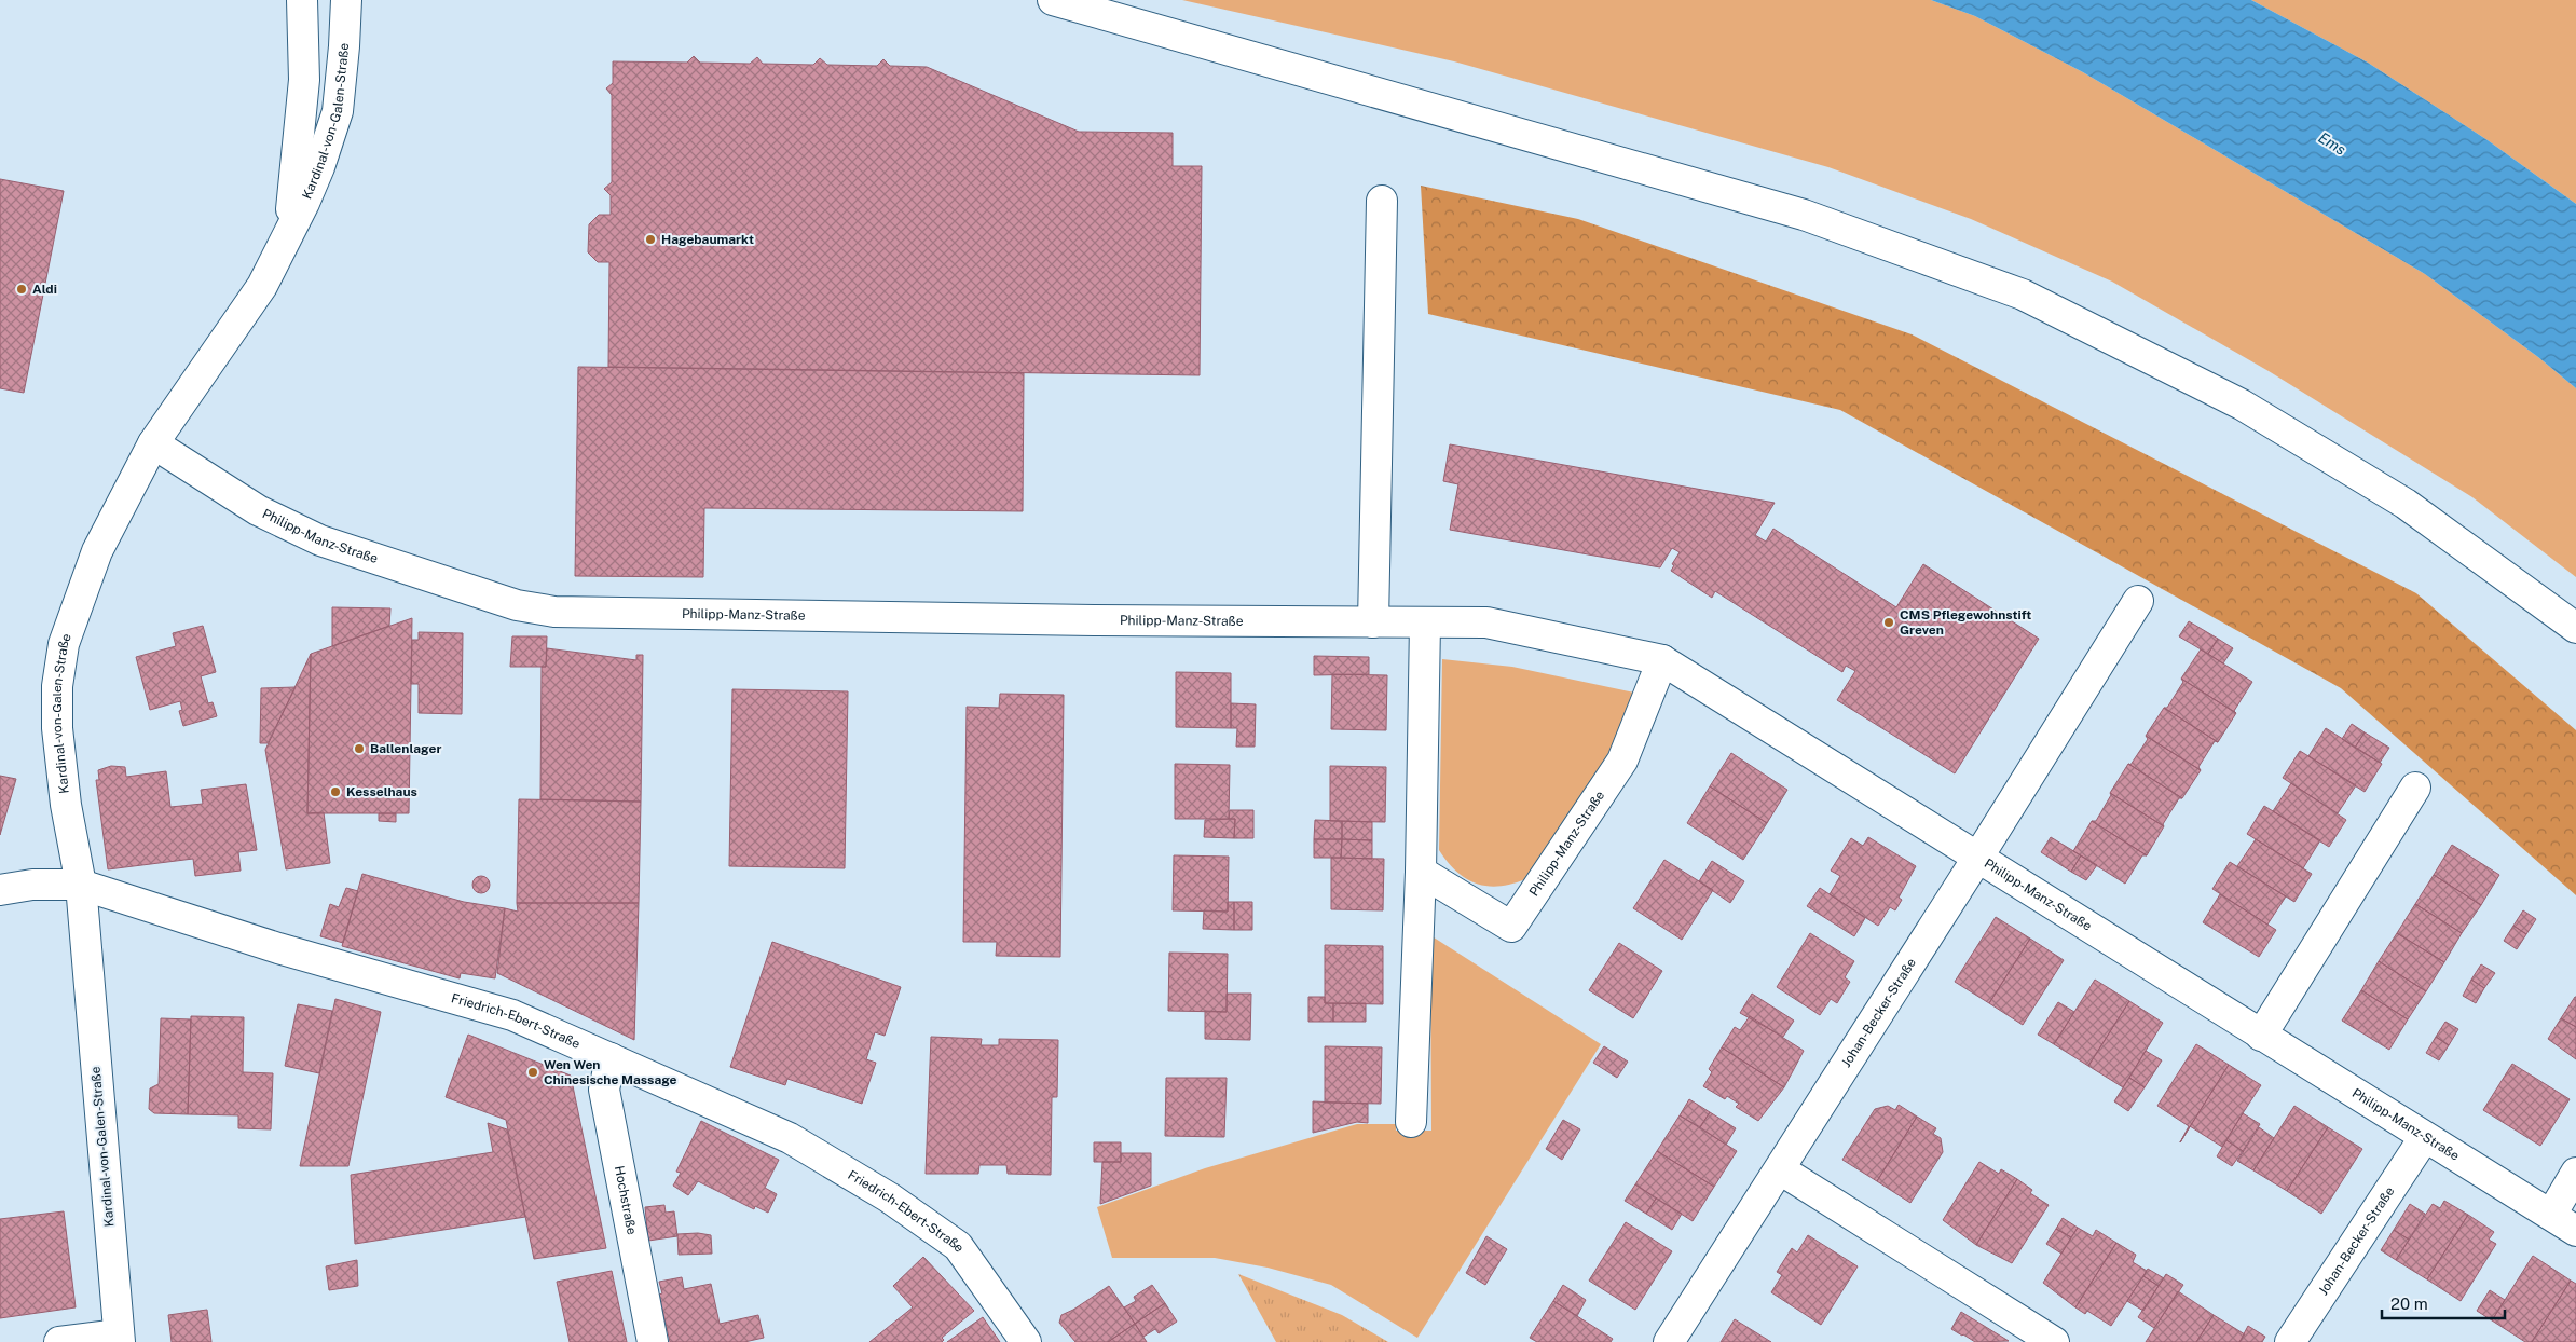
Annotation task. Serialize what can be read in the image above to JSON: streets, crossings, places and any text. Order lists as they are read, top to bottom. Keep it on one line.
{"streets":{"street":["Kardinal-von-Galen-Straße","Philipp-Manz-Straße","Johan-Becker-Straße","Friedrich-Ebert-Straße","Hochstraße"]},"crossings":[["Kardinal-von-Galen-Straße","Philipp-Manz-Straße"],["Kardinal-von-Galen-Straße","Friedrich-Ebert-Straße"],["Philipp-Manz-Straße","Johan-Becker-Straße"],["Friedrich-Ebert-Straße","Hochstraße"]],"water":["Ems"],"places":["Hagebaumarkt","Aldi","CMS Pflegewohnstift Greven","Ballenlager","Kesselhaus","Wen Wen Chinesische Massage"],"scale_bar":"20 m"}
